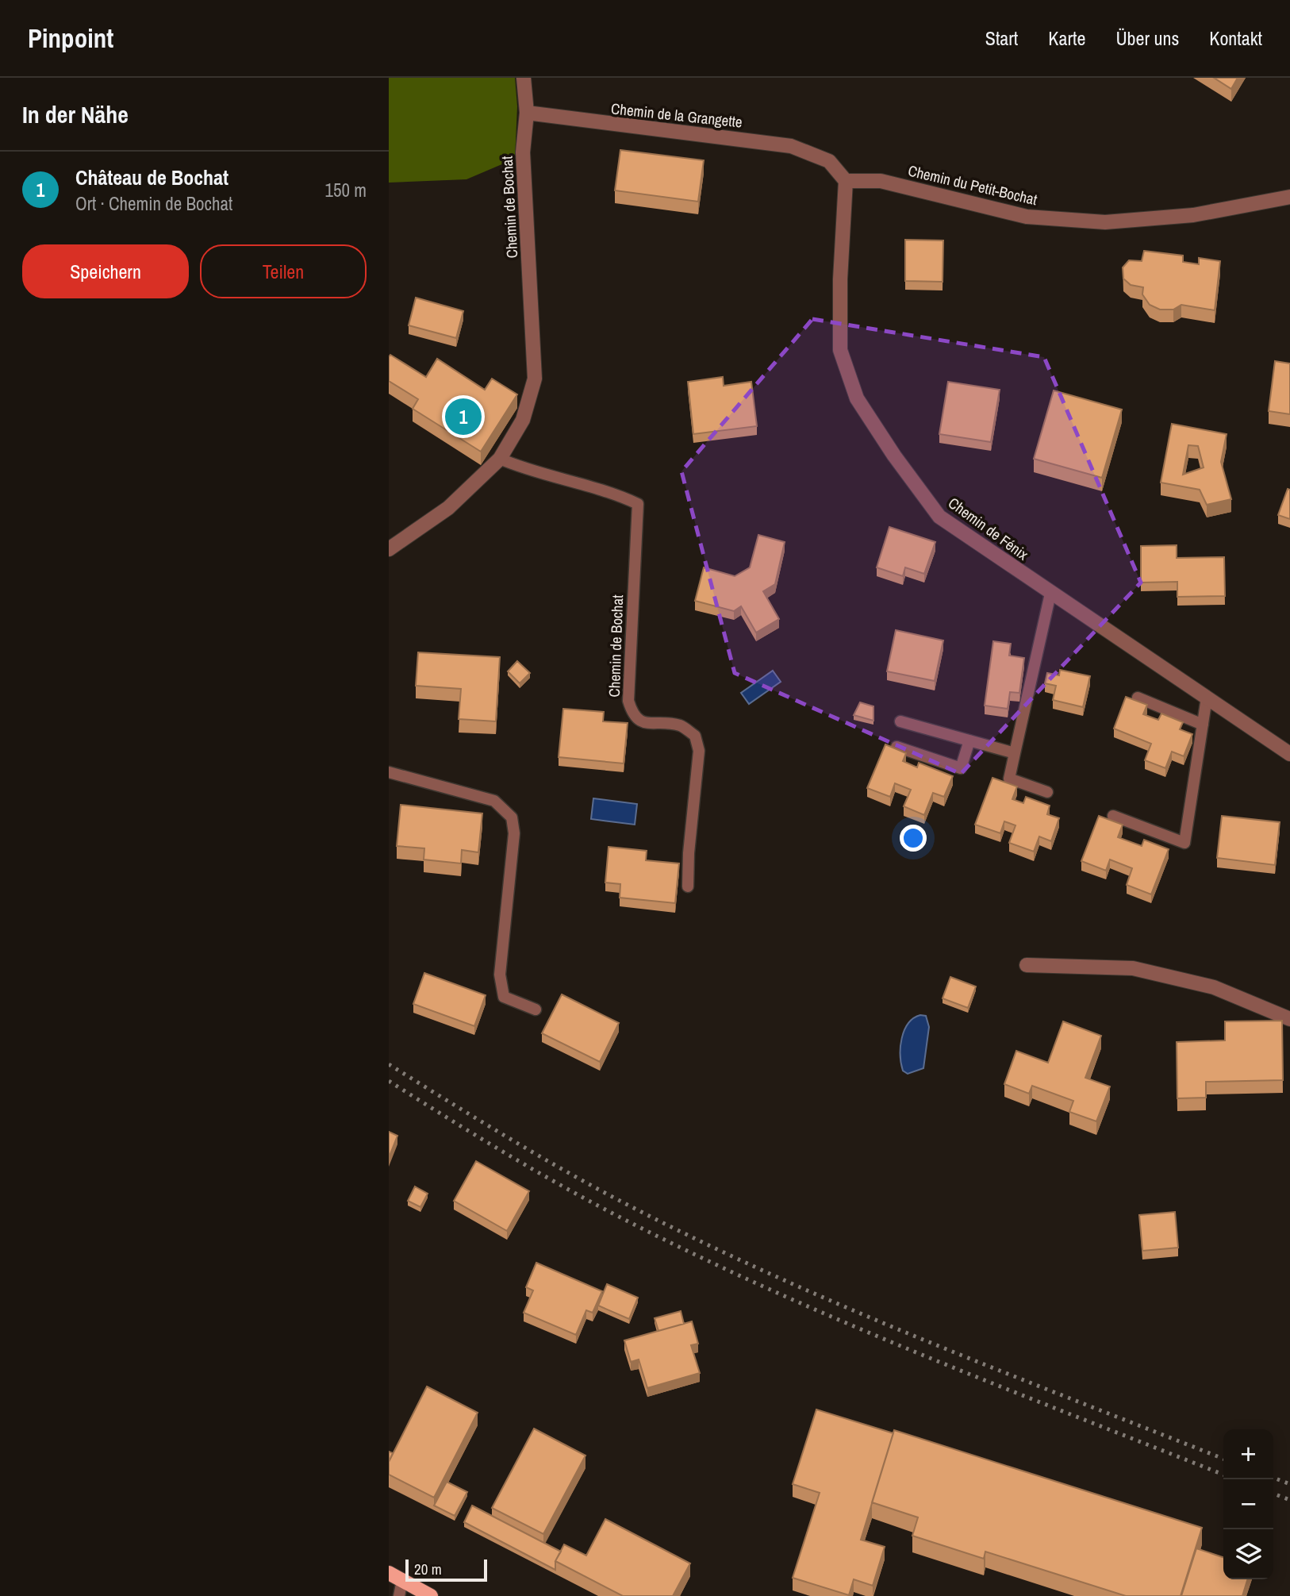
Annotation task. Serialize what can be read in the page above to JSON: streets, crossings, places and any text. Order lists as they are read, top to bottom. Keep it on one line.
{"streets":{"street":["Chemin de la Grangette","Chemin du Petit-Bochat","Chemin de Bochat","Chemin de Fénix"]},"crossings":[["Chemin de la Grangette","Chemin du Petit-Bochat"],["Chemin de la Grangette","Chemin de Bochat"],["Chemin de la Grangette","Chemin de Fénix"],["Chemin du Petit-Bochat","Chemin de Fénix"]],"scale_bar":"20 m","page":{"header":"Pinpoint","nav":["Start","Karte","Über uns","Kontakt"],"heading":"In der Nähe","list":[{"mark":"1","name":"Château de Bochat","note":"Ort · Chemin de Bochat","value":"150 m"}],"buttons":["Speichern","Teilen"],"pins":"1","map_buttons":["+","−"],"scale":"20 m"}}
